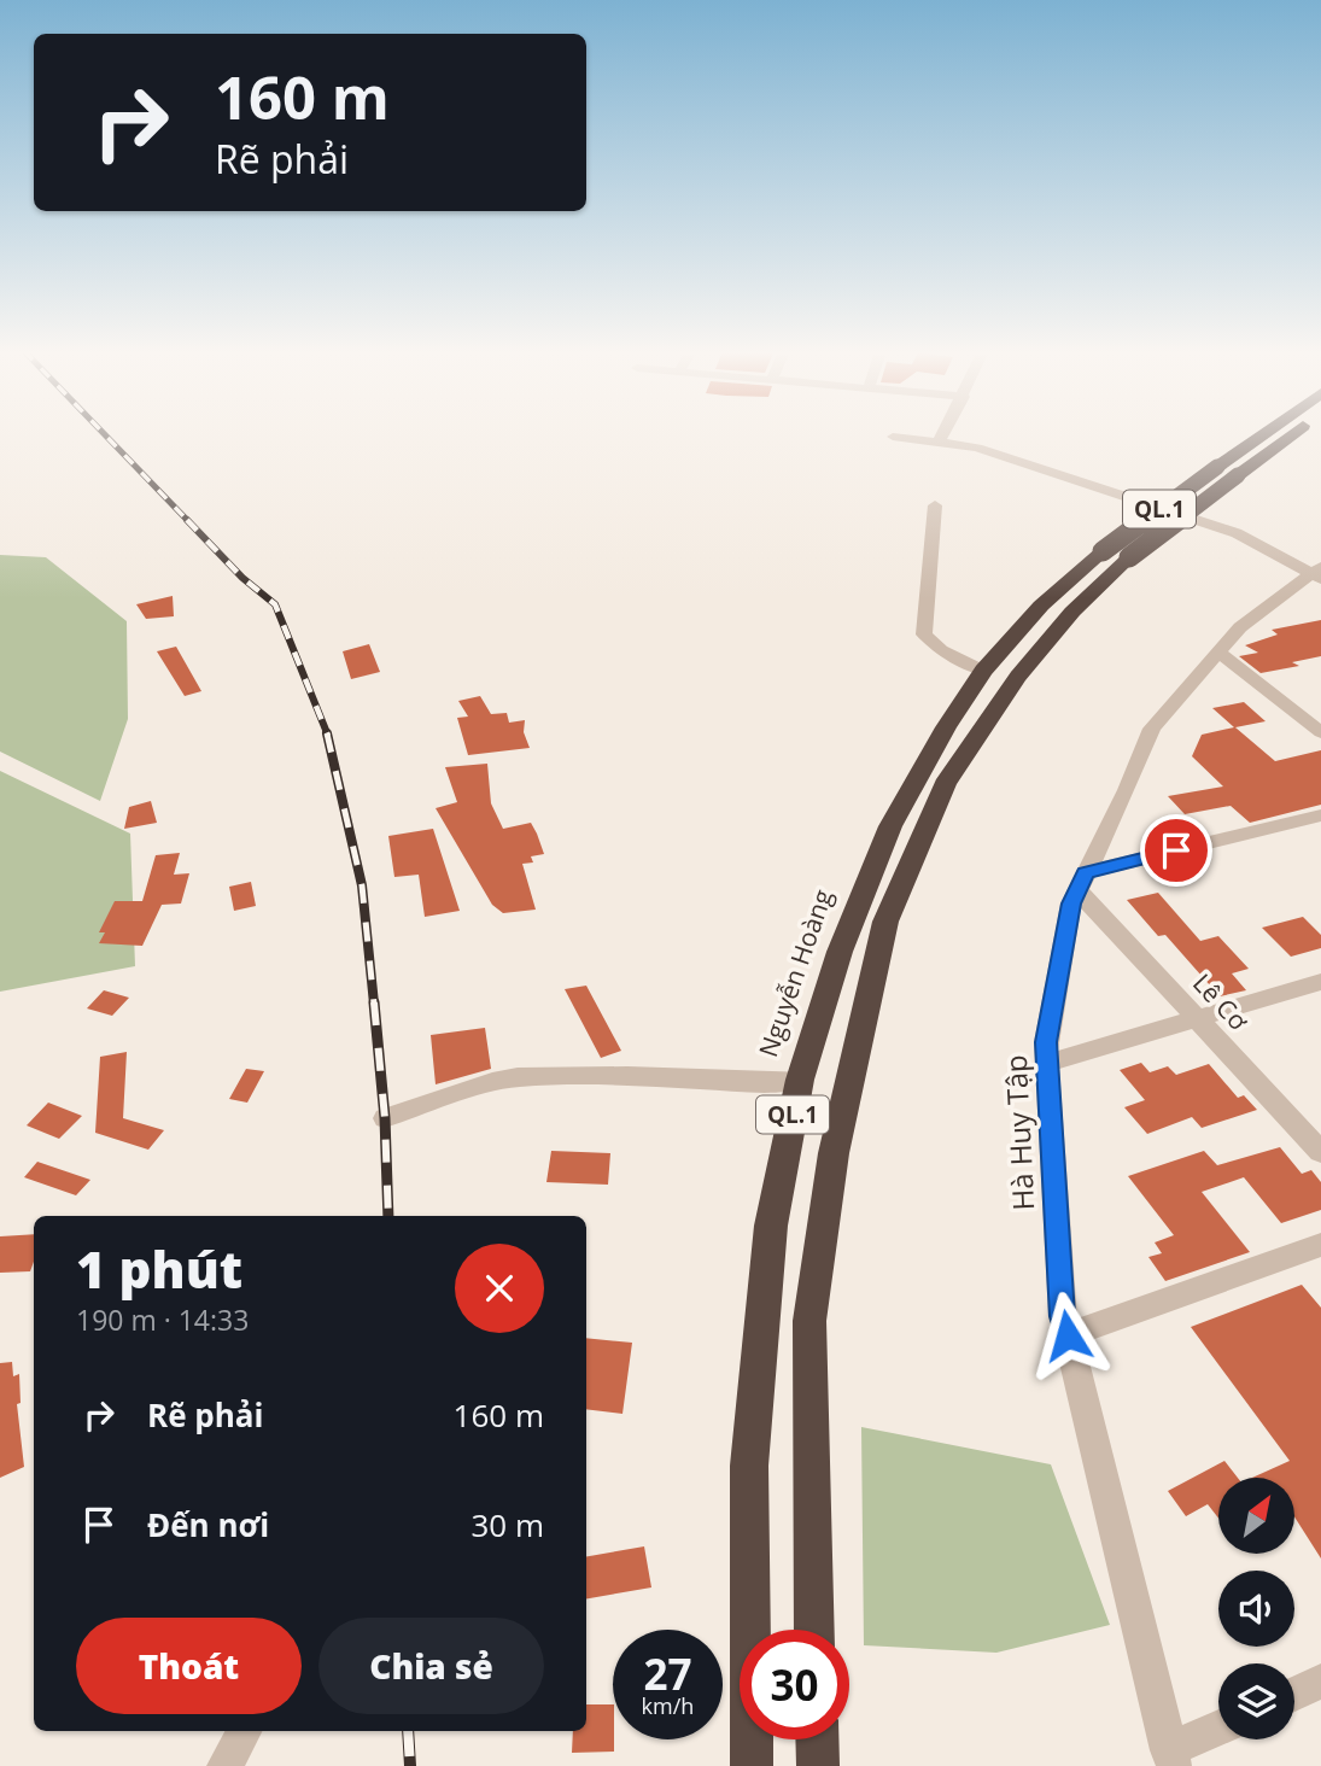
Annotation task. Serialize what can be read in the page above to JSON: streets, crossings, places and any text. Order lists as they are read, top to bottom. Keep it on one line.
{"streets":{"highway":["QL.1","Nguyễn Hoàng"],"street":["Lê Cơ","Hà Huy Tập"]},"crossings":[["Lê Cơ","Hà Huy Tập"]],"north":"top right","page":{"turn":["160 m","Rẽ phải"],"heading":["1 phút","190 m · 14:33"],"list":[{"name":"Rẽ phải","value":"160 m"},{"name":"Đến nơi","value":"30 m"}],"buttons":["Thoát","Chia sẻ"],"speed":"27 km/h","limit":"30"}}
